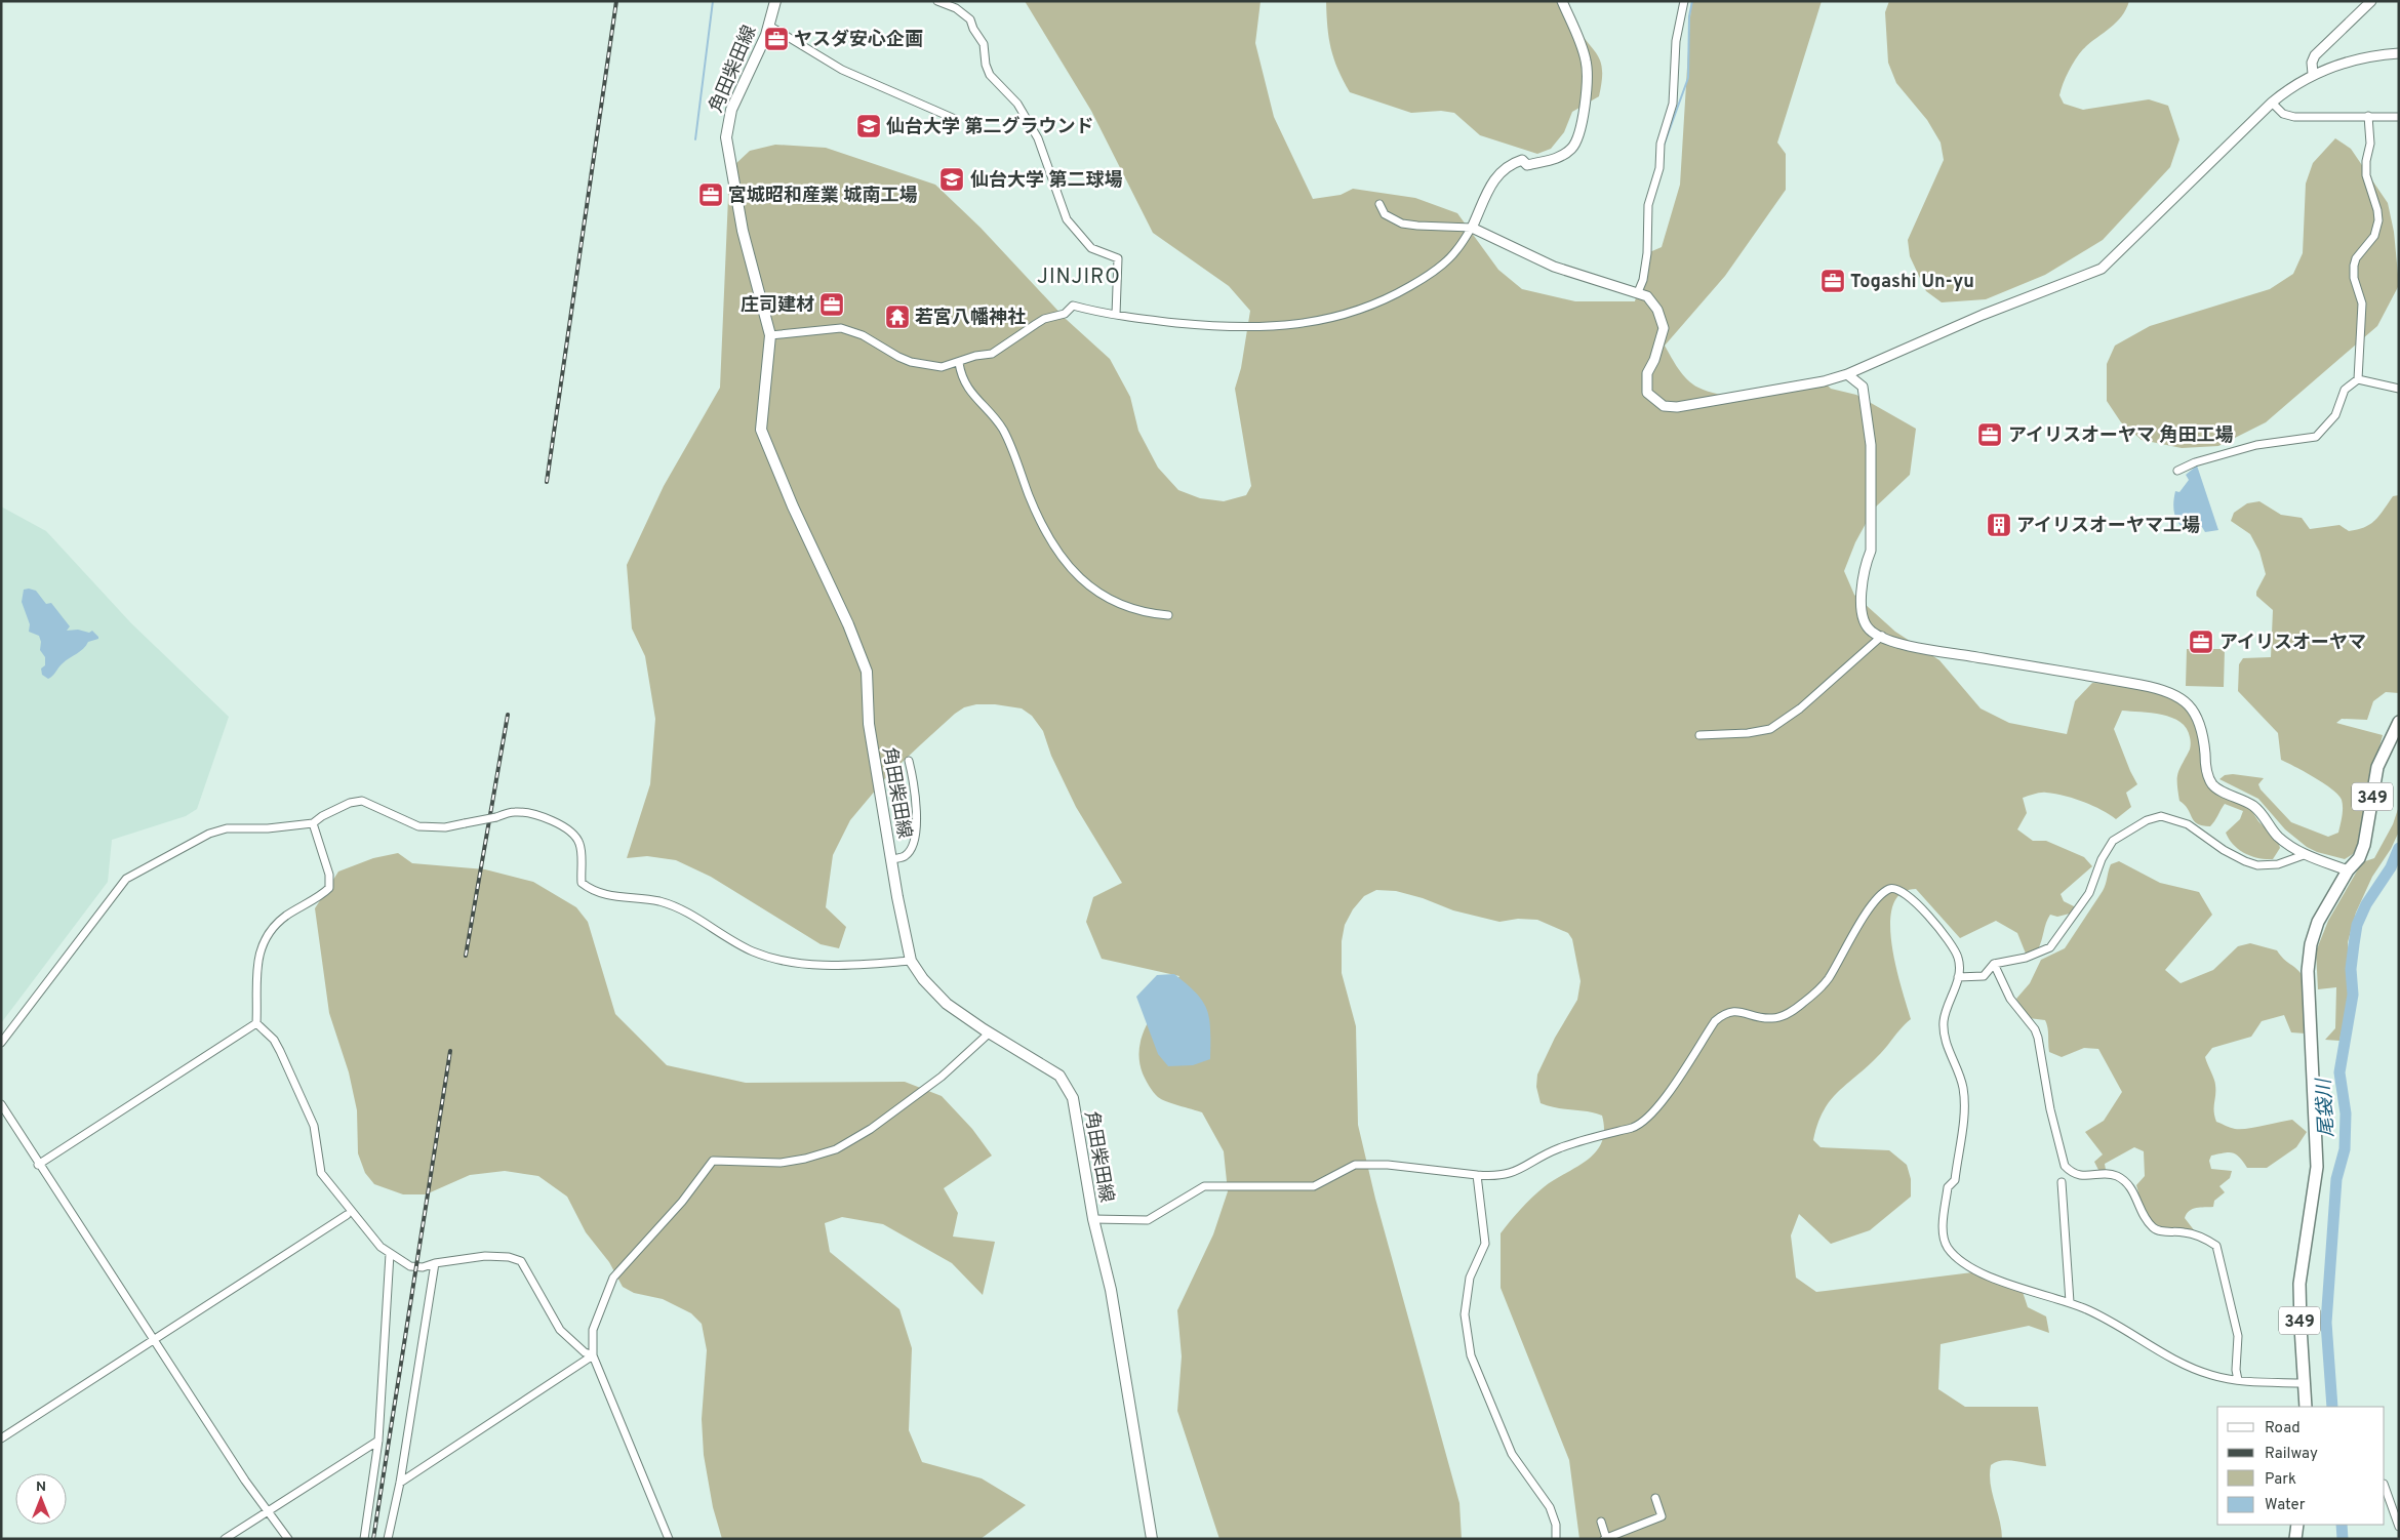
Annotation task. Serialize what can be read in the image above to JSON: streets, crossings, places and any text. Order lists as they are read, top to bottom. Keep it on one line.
{"streets":{"highway":["349"],"main road":["角田柴田線"]},"districts":["JINJIRO"],"water":["尾袋川"],"places":{"office":["ヤスダ安心企画","宮城昭和産業 城南工場","Togashi Un-yu","庄司建材","アイリスオーヤマ 角田工場","アイリスオーヤマ"],"school or university":["仙台大学 第二グラウンド","仙台大学 第二球場"],"temple":["若宮八幡神社"],"building":["アイリスオーヤマ工場"]},"legend":["Road","Railway","Park","Water"],"north":"top"}
